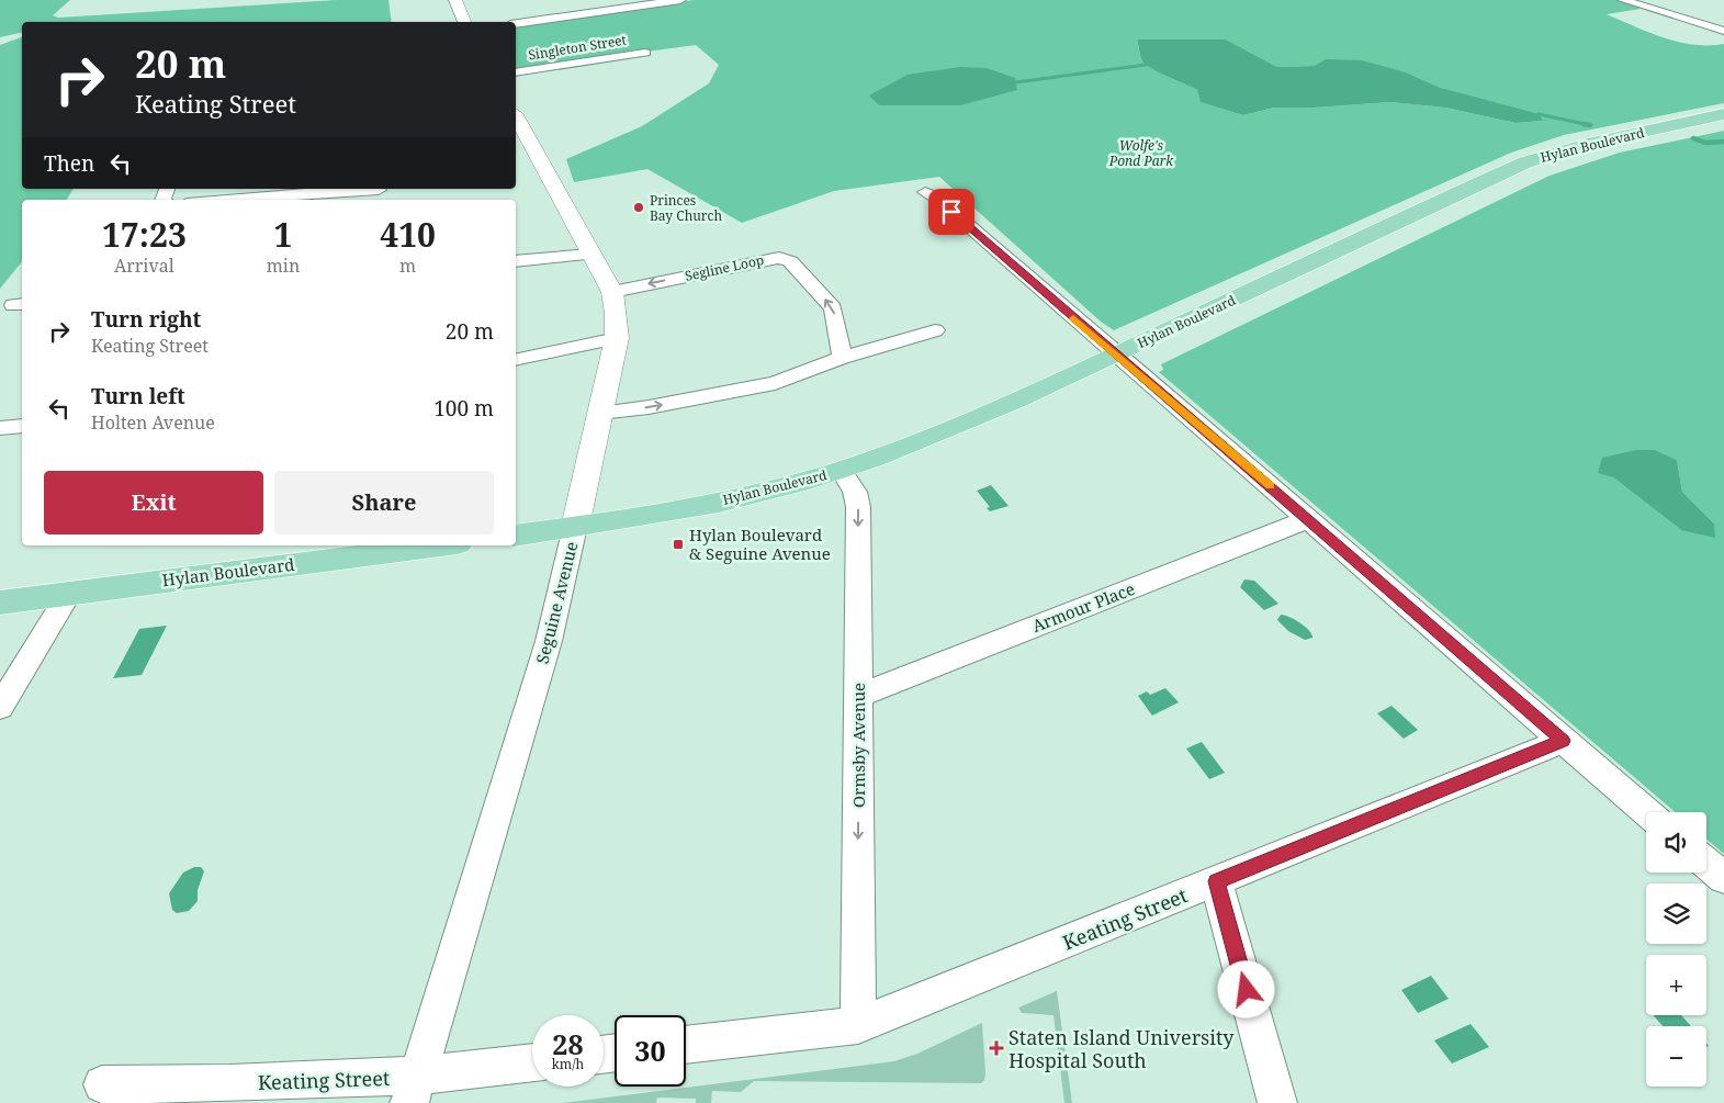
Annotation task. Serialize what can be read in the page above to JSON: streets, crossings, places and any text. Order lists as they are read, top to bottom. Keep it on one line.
{"streets":{"main road":["Hylan Boulevard"],"street":["Singleton Street","Segline Loop","Seguine Avenue","Armour Place","Ormsby Avenue","Keating Street"]},"crossings":[["Hylan Boulevard","Seguine Avenue"],["Hylan Boulevard","Ormsby Avenue"],["Segline Loop","Seguine Avenue"],["Seguine Avenue","Keating Street"],["Armour Place","Ormsby Avenue"],["Ormsby Avenue","Keating Street"]],"one_way":["Ormsby Avenue"],"parks":["Wolfe's Pond Park"],"places":{"other":["Princes Bay Church"],"transit":["Hylan Boulevard & Seguine Avenue"],"health":["Staten Island University Hospital South"]},"page":{"turn":["20 m","Keating Street"],"then":"Then","eta":["17:23","Arrival","1","min","410","m"],"list":[{"name":"Turn right","note":"Keating Street","value":"20 m"},{"name":"Turn left","note":"Holten Avenue","value":"100 m"}],"buttons":["Exit","Share"],"map_buttons":["+","−"],"speed":"28 km/h","limit":"30"}}
